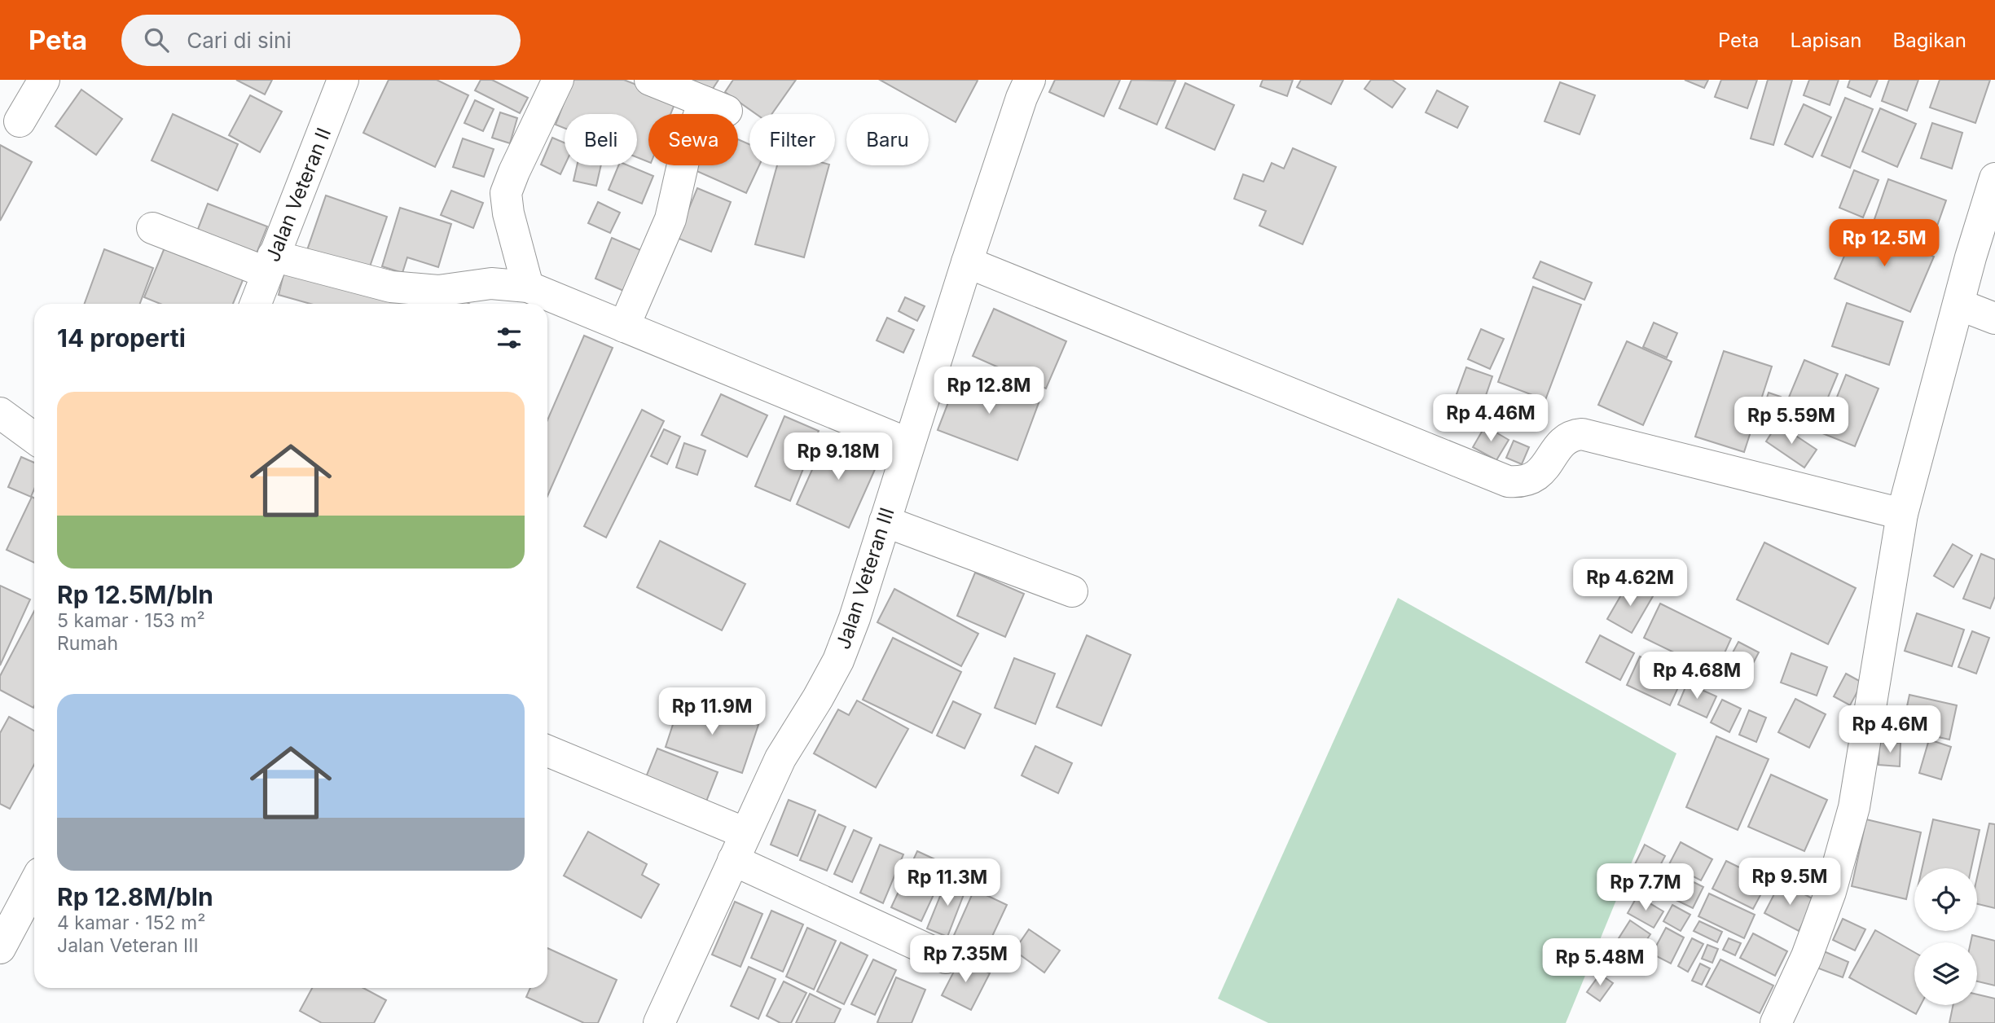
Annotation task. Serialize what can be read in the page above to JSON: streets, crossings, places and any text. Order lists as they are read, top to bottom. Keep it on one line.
{"streets":{"street":["Jalan Veteran II","Jalan Veteran III"]},"page":{"header":"Peta","search":"Cari di sini","nav":["Peta","Lapisan","Bagikan"],"chip":["Beli","Sewa","Filter","Baru"],"price":["Rp 12.5M","Rp 12.8M","Rp 4.46M","Rp 5.59M","Rp 9.18M","Rp 4.62M","Rp 4.68M","Rp 11.9M","Rp 4.6M","Rp 9.5M","Rp 11.3M","Rp 7.7M","Rp 7.35M","Rp 5.48M"],"heading":"14 properti","list":[{"name":"Rp 12.5M/bln","note":"5 kamar · 153 m² · Rumah"},{"name":"Rp 12.8M/bln","note":"4 kamar · 152 m² · Jalan Veteran III"}]}}
